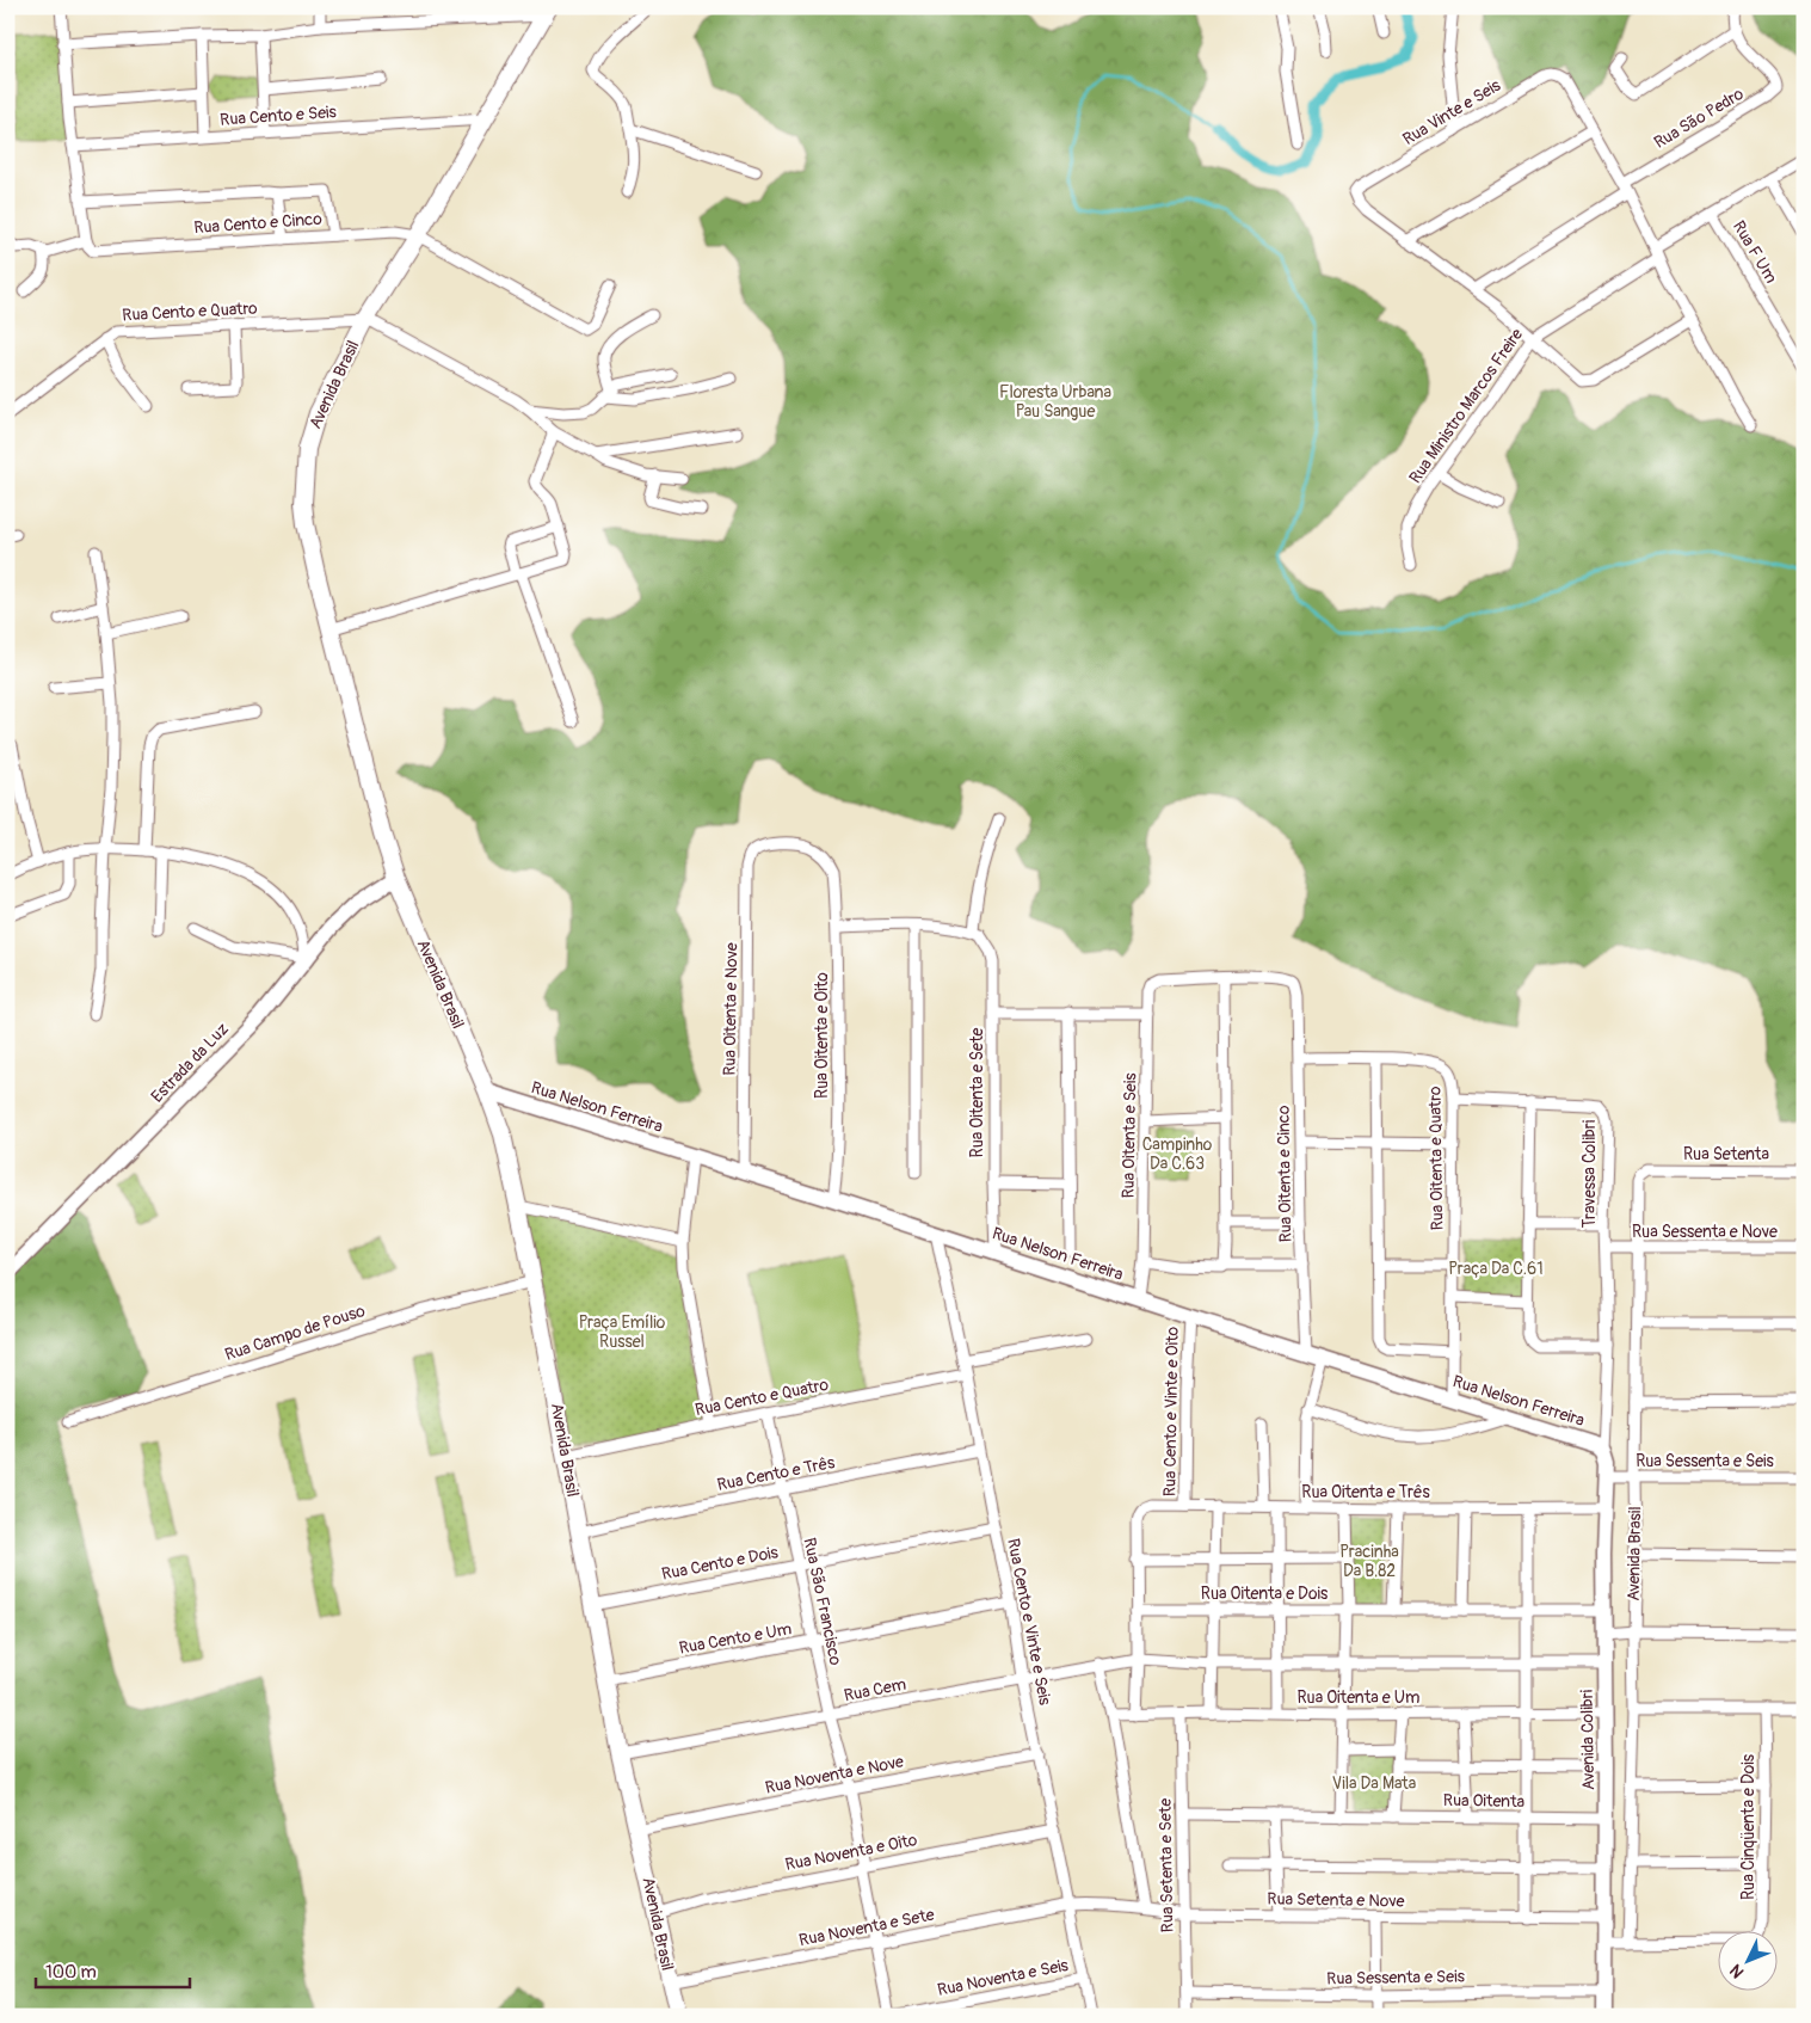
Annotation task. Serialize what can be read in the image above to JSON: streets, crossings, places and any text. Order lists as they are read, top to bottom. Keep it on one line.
{"streets":{"main road":["Avenida Brasil","Estrada da Luz","Rua Nelson Ferreira","Avenida Colibri"],"street":["Rua Vinte e Seis","Rua Cento e Seis","Rua São Pedro","Rua Cento e Cinco","Rua F Um","Rua Cento e Quatro","Rua Ministro Marcos Freire","Rua Oitenta e Nove","Rua Oitenta e Oito","Rua Oitenta e Sete","Rua Oitenta e Seis","Rua Setenta","Rua Oitenta e Quatro","Rua Oitenta e Cinco","Travessa Colibri","Rua Sessenta e Nove","Rua Campo de Pouso","Rua Cento e Vinte e Oito","Rua Sessenta e Seis","Rua Cento e Três","Rua Oitenta e Três","Rua Cento e Dois","Rua Oitenta e Dois","Rua São Francisco","Rua Cento e Vinte e Seis","Rua Cento e Um","Rua Cem","Rua Oitenta e Um","Rua Noventa e Nove","Rua Oitenta","Rua Cinqüenta e Dois","Rua Noventa e Oito","Rua Setenta e Sete","Rua Setenta e Nove","Rua Noventa e Sete","Rua Noventa e Seis"]},"crossings":[["Rua Cento e Seis","Avenida Brasil"],["Rua Cento e Cinco","Avenida Brasil"],["Rua F Um","Rua Ministro Marcos Freire"],["Rua Cento e Quatro","Avenida Brasil"],["Rua Cento e Quatro","Rua São Francisco"],["Rua Cento e Quatro","Rua Cento e Vinte e Seis"],["Avenida Brasil","Estrada da Luz"],["Avenida Brasil","Rua Nelson Ferreira"],["Avenida Brasil","Rua Setenta"],["Avenida Brasil","Rua Sessenta e Nove"],["Avenida Brasil","Rua Campo de Pouso"],["Avenida Brasil","Rua Sessenta e Seis"],["Avenida Brasil","Rua Cento e Três"],["Avenida Brasil","Rua Cento e Dois"],["Avenida Brasil","Rua Cento e Um"],["Avenida Brasil","Rua Cem"],["Avenida Brasil","Rua Noventa e Nove"],["Avenida Brasil","Rua Cinqüenta e Dois"],["Avenida Brasil","Rua Noventa e Oito"],["Avenida Brasil","Rua Noventa e Sete"],["Rua Oitenta e Nove","Rua Oitenta e Oito"],["Rua Oitenta e Nove","Rua Nelson Ferreira"],["Rua Oitenta e Oito","Rua Nelson Ferreira"],["Rua Oitenta e Sete","Rua Nelson Ferreira"],["Rua Nelson Ferreira","Rua Oitenta e Seis"],["Rua Nelson Ferreira","Rua Oitenta e Quatro"],["Rua Nelson Ferreira","Rua Oitenta e Cinco"],["Rua Nelson Ferreira","Rua Cento e Vinte e Oito"],["Rua Nelson Ferreira","Rua Sessenta e Seis"],["Rua Nelson Ferreira","Rua Cento e Vinte e Seis"],["Rua Nelson Ferreira","Avenida Colibri"],["Rua Oitenta e Seis","Rua Oitenta e Cinco"],["Rua Oitenta e Quatro","Rua Oitenta e Cinco"],["Rua Oitenta e Quatro","Travessa Colibri"],["Travessa Colibri","Rua Sessenta e Nove"],["Travessa Colibri","Avenida Colibri"],["Rua Sessenta e Nove","Avenida Colibri"],["Rua Cento e Vinte e Oito","Rua Oitenta e Três"],["Rua Sessenta e Seis","Avenida Colibri"],["Rua Sessenta e Seis","Rua Setenta e Sete"],["Rua Cento e Três","Rua São Francisco"],["Rua Cento e Três","Rua Cento e Vinte e Seis"],["Rua Oitenta e Três","Avenida Colibri"],["Rua Cento e Dois","Rua São Francisco"],["Rua Cento e Dois","Rua Cento e Vinte e Seis"],["Rua Oitenta e Dois","Avenida Colibri"],["Rua São Francisco","Rua Cento e Um"],["Rua São Francisco","Rua Cem"],["Rua São Francisco","Rua Noventa e Nove"],["Rua São Francisco","Rua Noventa e Oito"],["Rua São Francisco","Rua Noventa e Sete"],["Rua São Francisco","Rua Noventa e Seis"],["Rua Cento e Vinte e Seis","Rua Cento e Um"],["Rua Cento e Vinte e Seis","Rua Cem"],["Rua Cento e Vinte e Seis","Rua Noventa e Nove"],["Rua Cento e Vinte e Seis","Rua Noventa e Oito"],["Rua Cento e Vinte e Seis","Rua Setenta e Nove"],["Rua Cento e Vinte e Seis","Rua Noventa e Sete"],["Rua Cento e Vinte e Seis","Rua Noventa e Seis"],["Rua Cem","Avenida Colibri"],["Rua Oitenta e Um","Avenida Colibri"],["Rua Oitenta e Um","Rua Setenta e Sete"],["Avenida Colibri","Rua Oitenta"],["Avenida Colibri","Rua Setenta e Nove"],["Rua Oitenta","Rua Setenta e Sete"],["Rua Setenta e Sete","Rua Setenta e Nove"],["Rua Setenta e Nove","Rua Noventa e Sete"]],"parks":["Floresta Urbana Pau Sangue","Campinho Da C.63","Praça Da C.61","Praça Emílio Russel","Pracinha Da B.82","Vila Da Mata"],"scale_bar":"100 m","north":"bottom left"}
